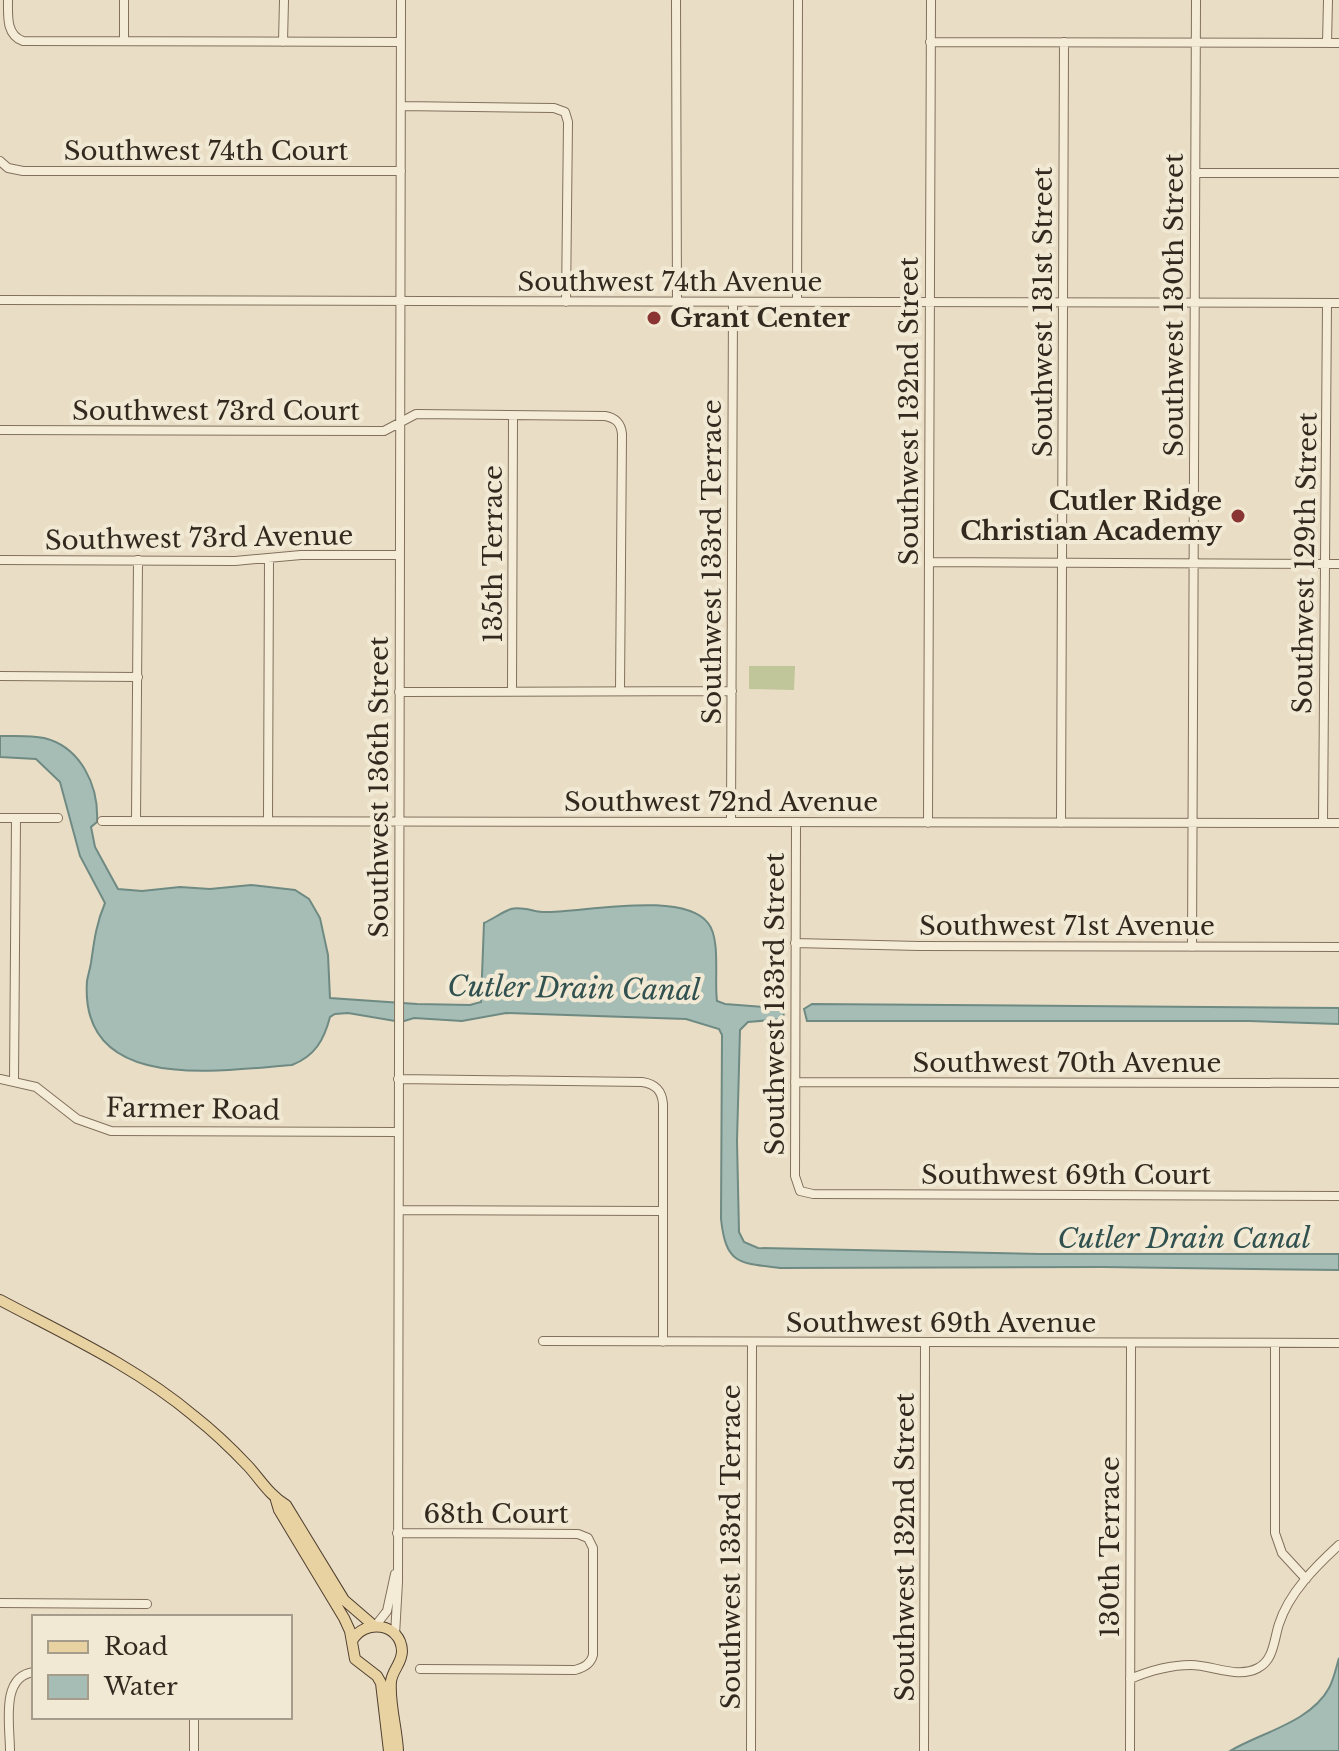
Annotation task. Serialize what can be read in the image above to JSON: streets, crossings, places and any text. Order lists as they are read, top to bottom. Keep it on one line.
{"streets":{"street":["Southwest 74th Court","Southwest 74th Avenue","Southwest 130th Street","Southwest 131st Street","Southwest 73rd Court","Southwest 132nd Street","Southwest 73rd Avenue","135th Terrace","Southwest 133rd Terrace","Southwest 129th Street","Southwest 136th Street","Southwest 72nd Avenue","Southwest 71st Avenue","Southwest 133rd Street","Southwest 70th Avenue","Farmer Road","Southwest 69th Court","Southwest 69th Avenue","68th Court","130th Terrace"]},"crossings":[["Southwest 74th Court","Southwest 136th Street"],["Southwest 74th Avenue","Southwest 130th Street"],["Southwest 74th Avenue","Southwest 131st Street"],["Southwest 74th Avenue","Southwest 132nd Street"],["Southwest 74th Avenue","Southwest 133rd Terrace"],["Southwest 74th Avenue","Southwest 129th Street"],["Southwest 74th Avenue","Southwest 136th Street"],["Southwest 130th Street","Southwest 72nd Avenue"],["Southwest 130th Street","Southwest 71st Avenue"],["Southwest 131st Street","Southwest 72nd Avenue"],["Southwest 73rd Court","135th Terrace"],["Southwest 73rd Court","Southwest 136th Street"],["Southwest 132nd Street","Southwest 72nd Avenue"],["Southwest 132nd Street","Southwest 69th Avenue"],["Southwest 73rd Avenue","Southwest 136th Street"],["Southwest 133rd Terrace","Southwest 72nd Avenue"],["Southwest 133rd Terrace","Southwest 69th Avenue"],["Southwest 129th Street","Southwest 72nd Avenue"],["Southwest 136th Street","Southwest 72nd Avenue"],["Southwest 136th Street","Farmer Road"],["Southwest 136th Street","68th Court"],["Southwest 72nd Avenue","Southwest 133rd Street"],["Southwest 71st Avenue","Southwest 133rd Street"],["Southwest 133rd Street","Southwest 70th Avenue"],["Southwest 133rd Street","Southwest 69th Court"],["Southwest 69th Avenue","130th Terrace"]],"water":["Cutler Drain Canal"],"places":["Grant Center","Cutler Ridge Christian Academy"],"legend":["Road","Water"]}
